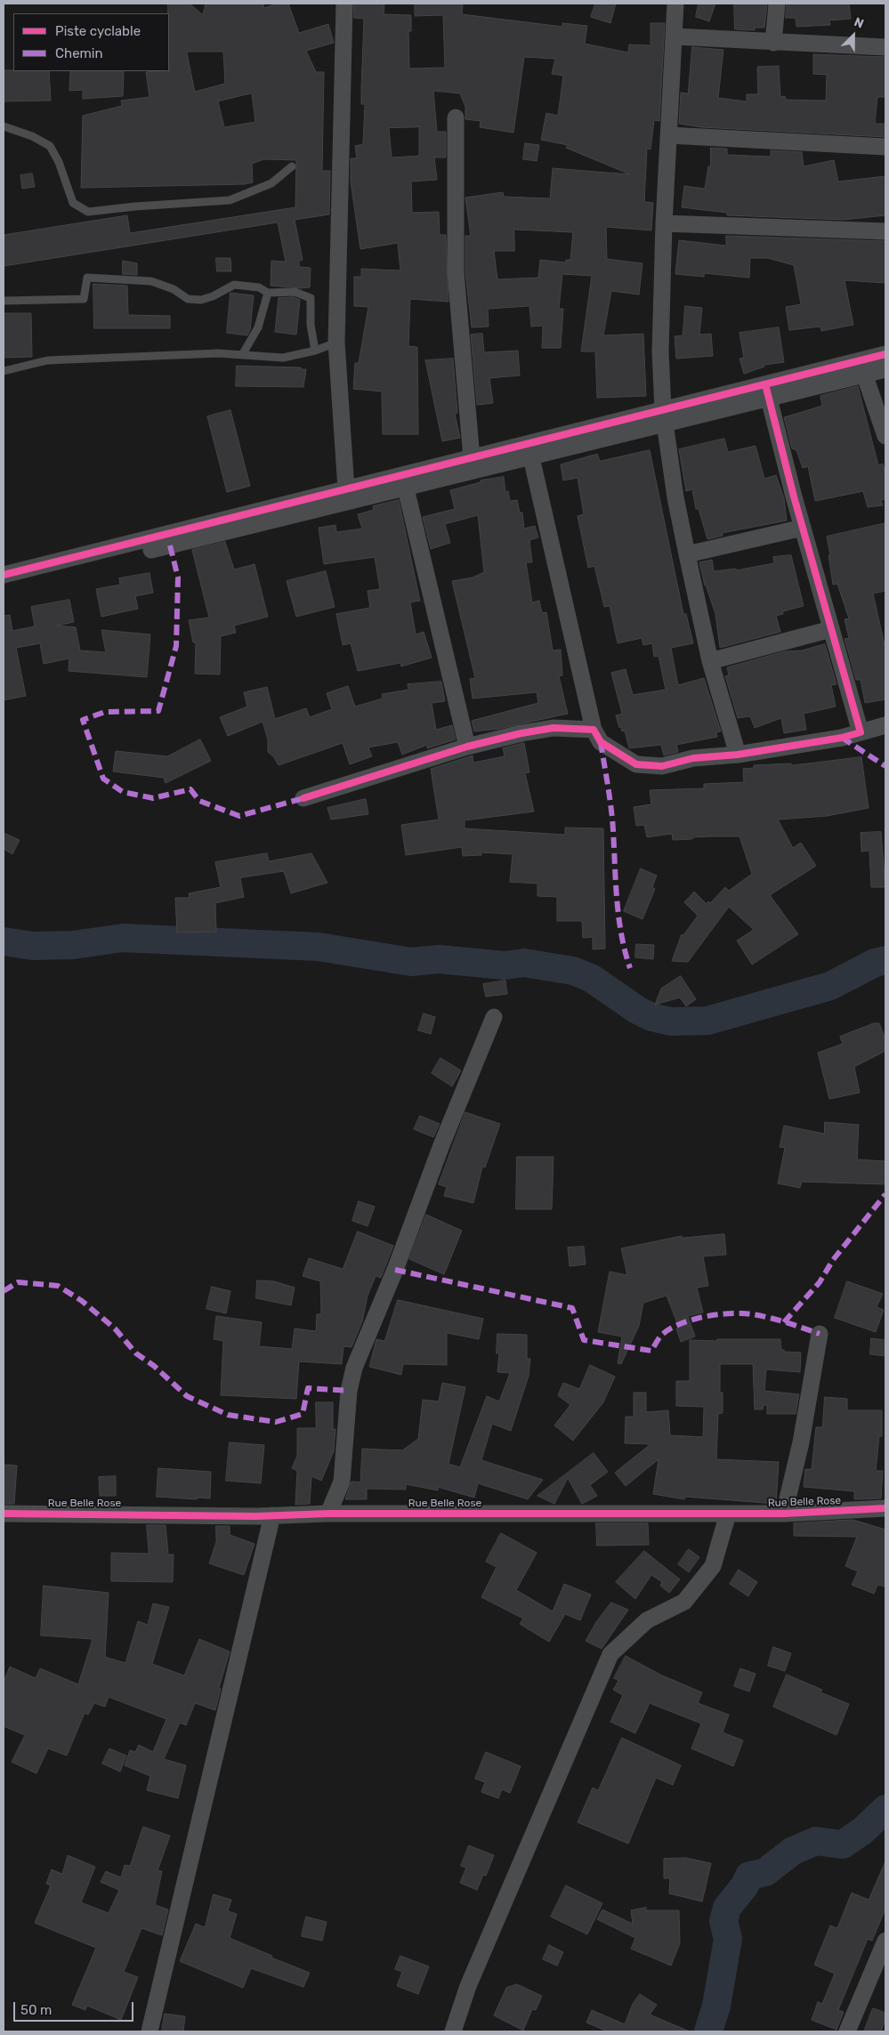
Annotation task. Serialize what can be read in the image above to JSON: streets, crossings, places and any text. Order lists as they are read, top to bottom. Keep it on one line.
{"streets":{"street":["Rue Belle Rose"]},"legend":["Piste cyclable","Chemin"],"scale_bar":"50 m","north":"top right"}
